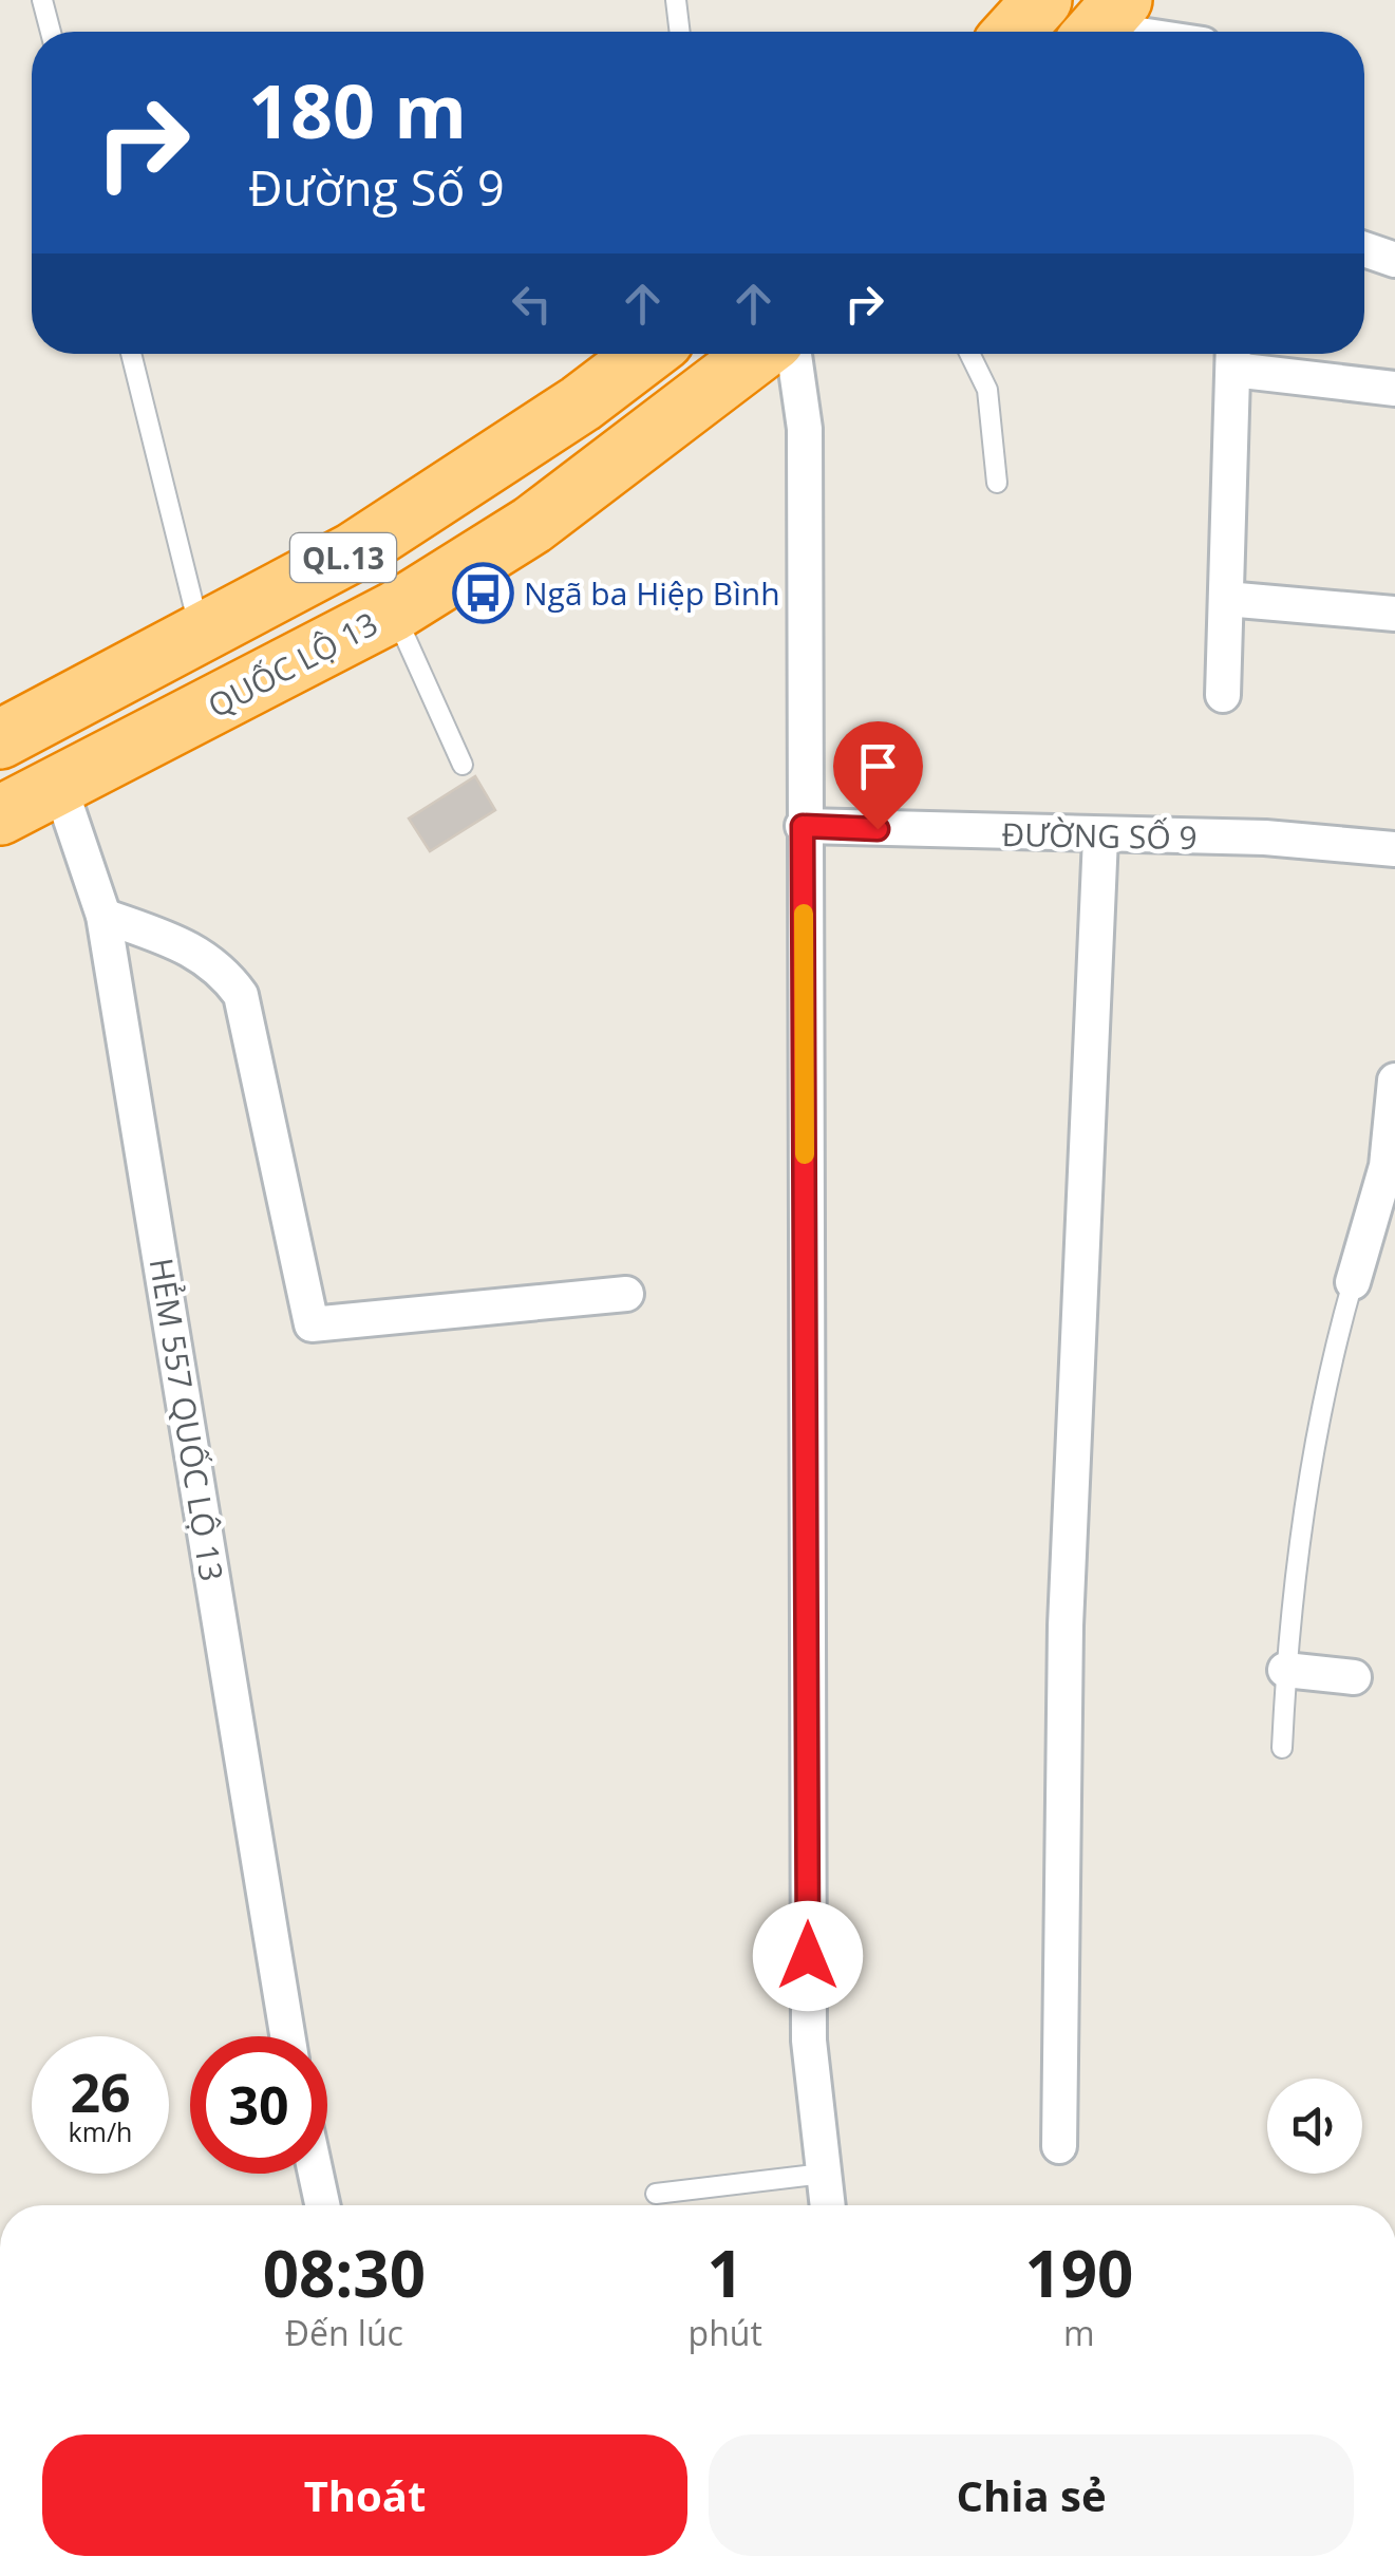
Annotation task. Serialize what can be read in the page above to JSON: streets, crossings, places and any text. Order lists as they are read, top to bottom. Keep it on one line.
{"streets":{"highway":["QL.13","QUỐC LỘ 13"],"street":["ĐƯỜNG SỐ 9","HẺM 557 QUỐC LỘ 13"]},"crossings":[["QUỐC LỘ 13","HẺM 557 QUỐC LỘ 13"]],"places":{"bus stop":["Ngã ba Hiệp Bình"]},"page":{"turn":["180 m","Đường Số 9"],"speed":"26 km/h","limit":"30","eta":["08:30","Đến lúc","1","phút","190","m"],"buttons":["Thoát","Chia sẻ"]}}
